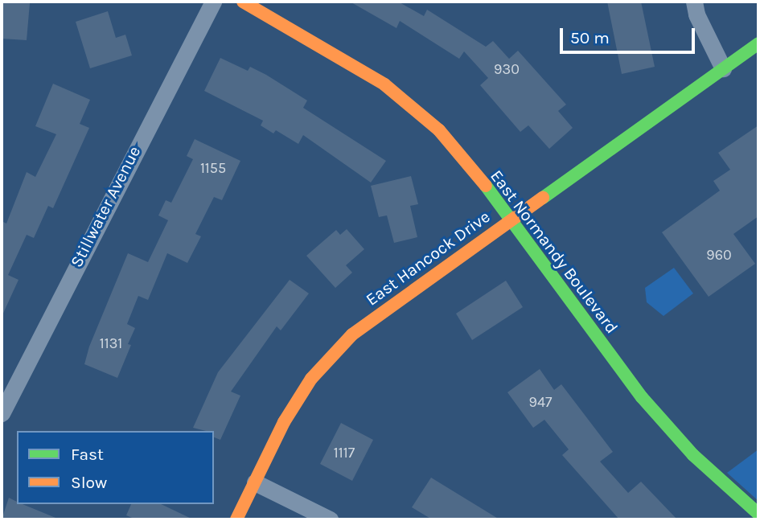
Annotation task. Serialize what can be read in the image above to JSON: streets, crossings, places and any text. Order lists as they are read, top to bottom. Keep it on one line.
{"streets":{"street":["Stillwater Avenue","East Normandy Boulevard","East Hancock Drive"]},"crossings":[["East Normandy Boulevard","East Hancock Drive"]],"house_numbers":["930","1155","960","1131","947","1117"],"legend":["Fast","Slow"],"scale_bar":"50 m"}
